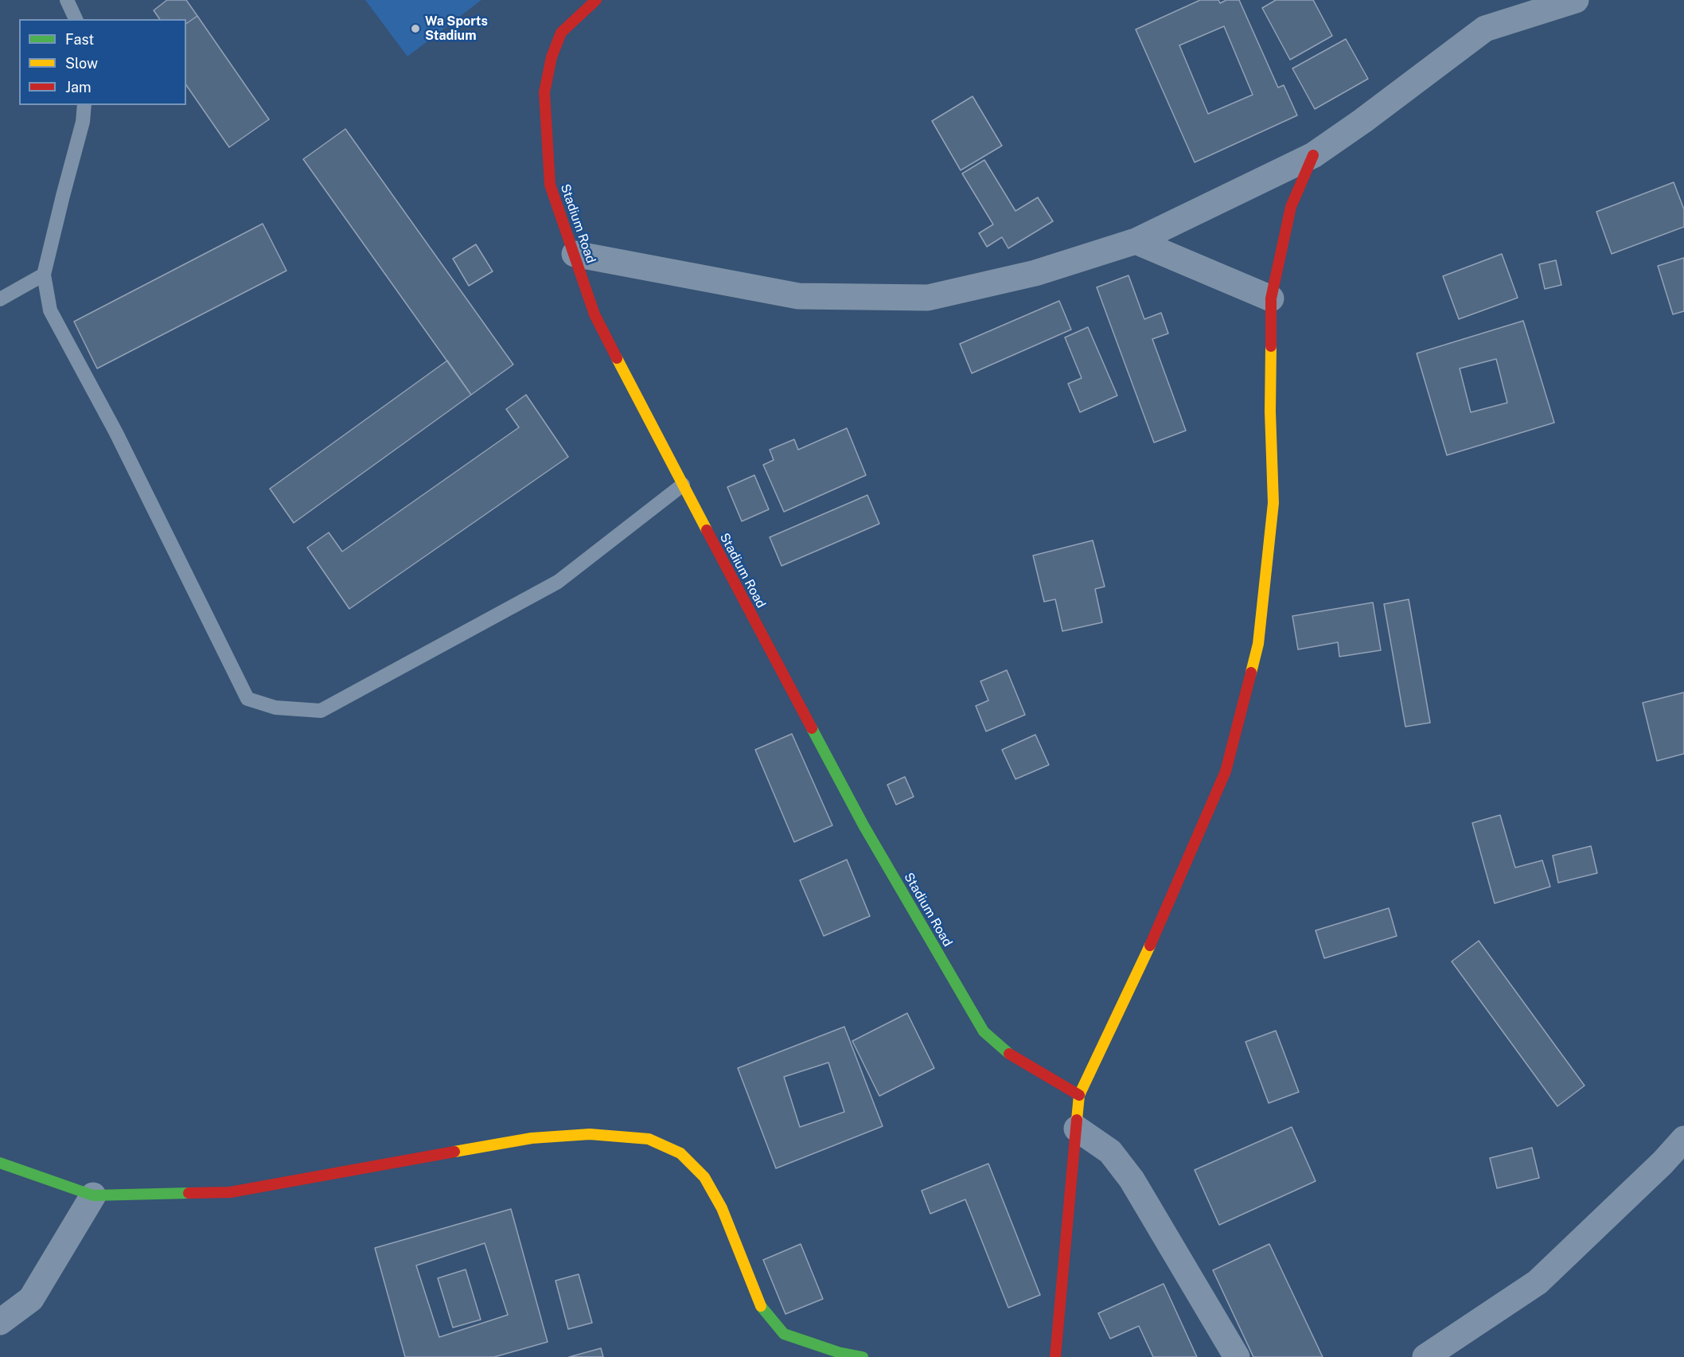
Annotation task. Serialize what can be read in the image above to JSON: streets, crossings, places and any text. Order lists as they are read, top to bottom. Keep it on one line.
{"streets":{"street":["Stadium Road"]},"places":["Wa Sports Stadium"],"legend":["Fast","Slow","Jam"]}
